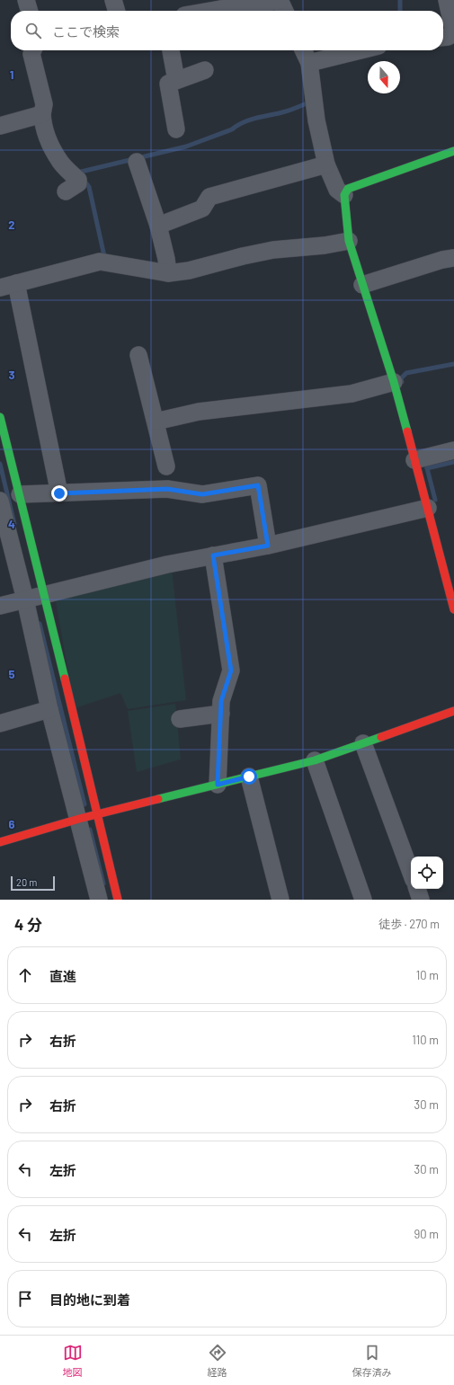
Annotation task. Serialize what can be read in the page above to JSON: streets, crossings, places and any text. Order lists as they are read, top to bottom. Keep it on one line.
{"scale_bar":"20 m","north":"bottom","page":{"search":"ここで検索","scale":"20 m","heading":["4 分","徒歩 · 270 m"],"list":[["直進","10 m"],["右折","110 m"],["右折","30 m"],["左折","30 m"],["左折","90 m"],"目的地に到着"],"nav":["地図","経路","保存済み"]},"grid":{"rows":["1","2","3","4","5","6"]}}
